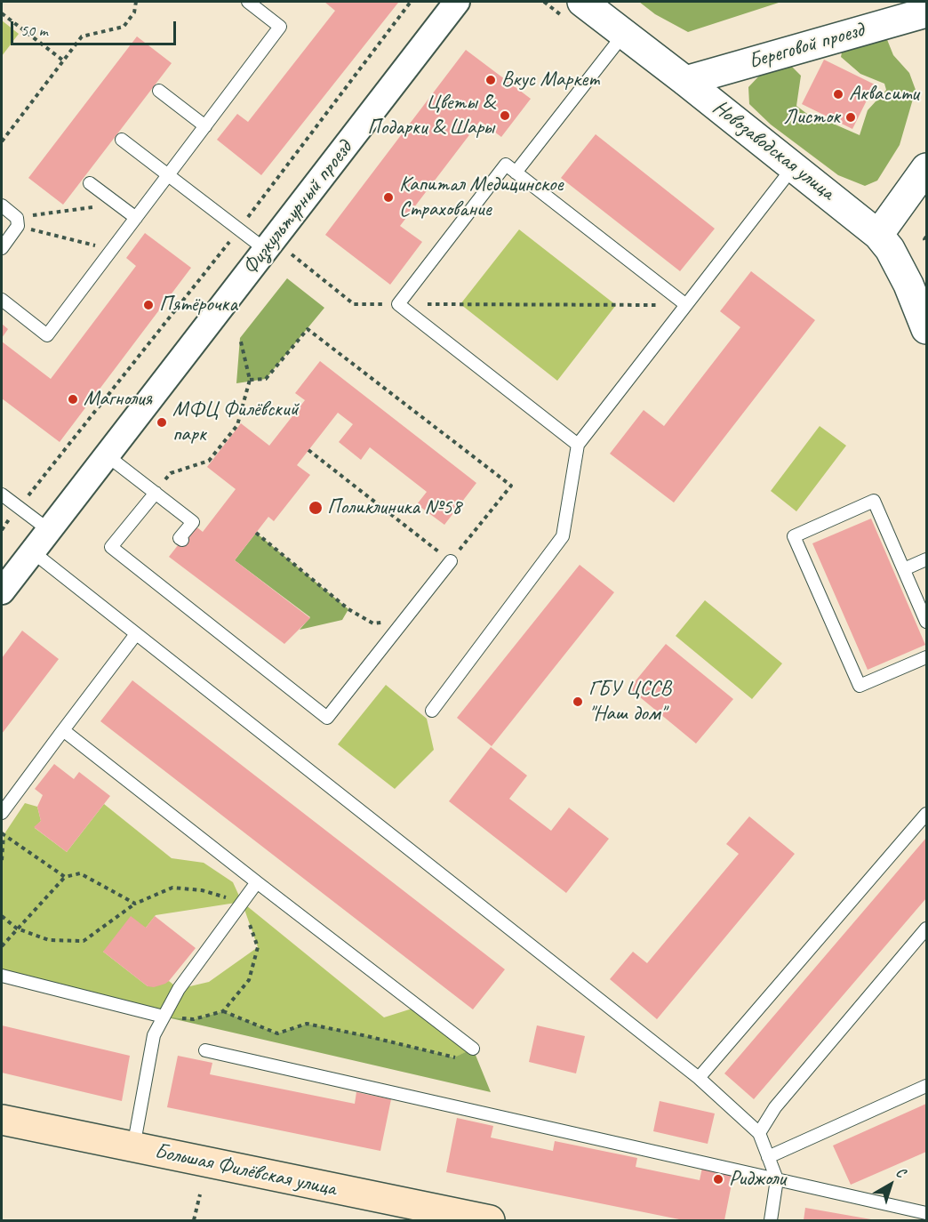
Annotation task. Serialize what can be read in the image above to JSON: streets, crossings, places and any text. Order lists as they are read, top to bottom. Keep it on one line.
{"streets":{"main road":["Большая Филёвская улица"],"street":["Береговой проезд","Новозаводская улица","Физкультурный проезд"]},"crossings":[["Береговой проезд","Новозаводская улица"]],"places":["Вкус Маркет","Аквасити","Цветы & Подарки & Шары","Листок","Капитал Медицинское Страхование","Пятёрочка","Магнолия","МФЦ Филёвский парк","Поликлиника №58","ГБУ ЦССВ \"Наш дом\"","Риджоли"],"scale_bar":"50 m","north":"top right"}
